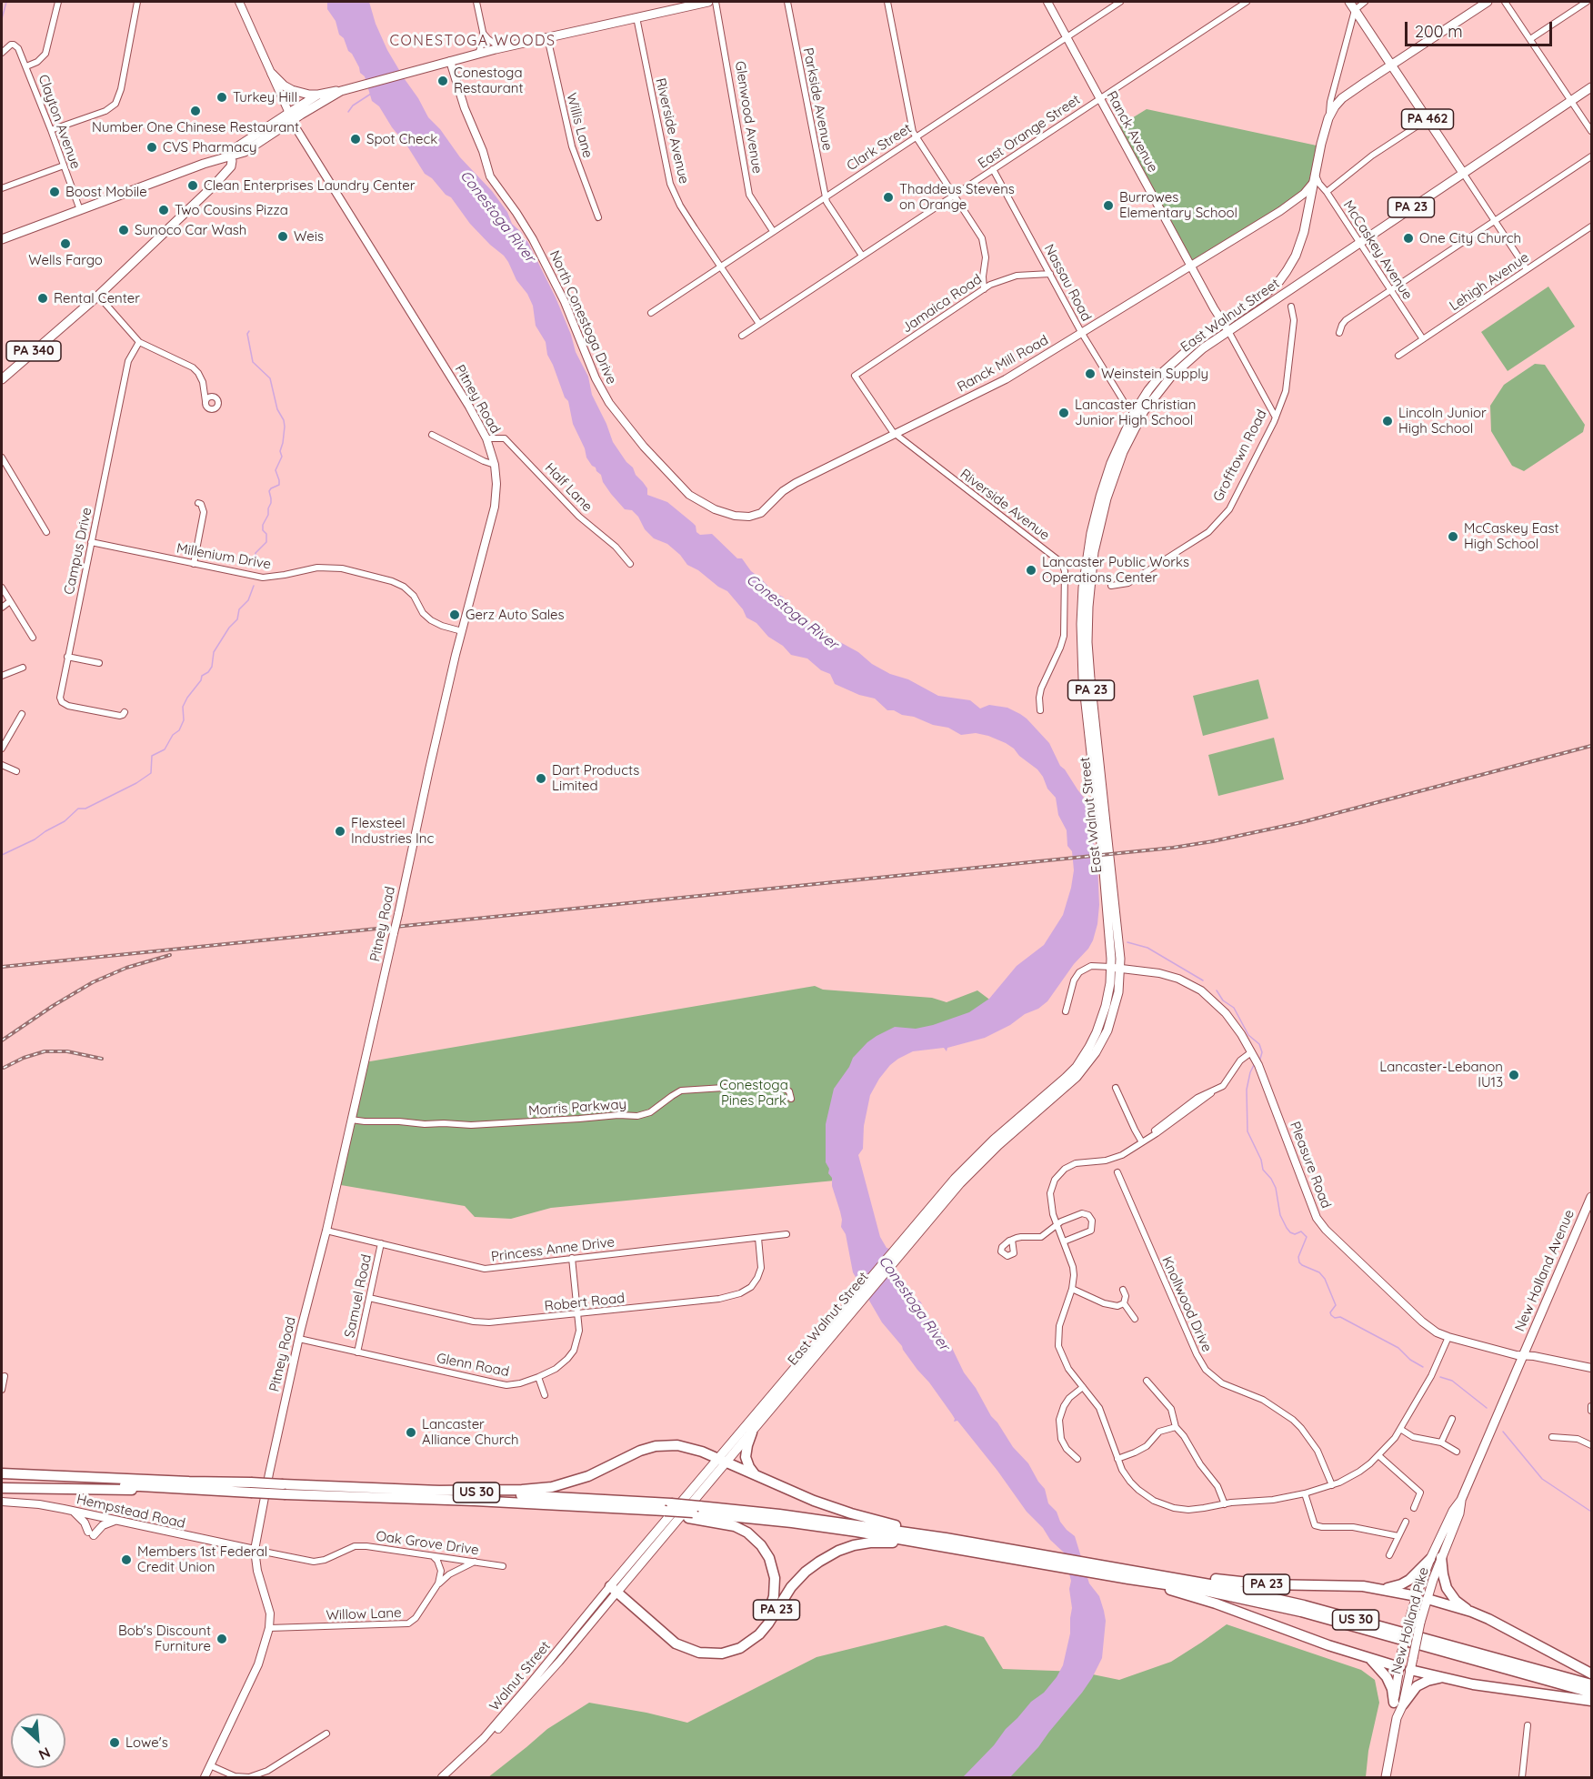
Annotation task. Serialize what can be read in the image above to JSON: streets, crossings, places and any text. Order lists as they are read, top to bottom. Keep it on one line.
{"streets":{"highway":["PA 23","US 30"],"main road":["PA 462","East Walnut Street","PA 340","New Holland Avenue","New Holland Pike"],"street":["Parkside Avenue","Glenwood Avenue","Clayton Avenue","Willis Lane","Riverside Avenue","East Orange Street","Ranck Avenue","Clark Street","McCaskey Avenue","Lehigh Avenue","Nassau Road","Jamaica Road","North Conestoga Drive","Ranck Mill Road","Pitney Road","Grofftown Road","Half Lane","Campus Drive","Millenium Drive","Morris Parkway","Pleasure Road","Princess Anne Drive","Samuel Road","Robert Road","Knollwood Drive","Glenn Road","Hempstead Road","Oak Grove Drive","Willow Lane","Walnut Street"]},"crossings":[["Parkside Avenue","East Orange Street"],["Parkside Avenue","Clark Street"],["Glenwood Avenue","Clark Street"],["PA 462","PA 23"],["PA 462","East Walnut Street"],["Riverside Avenue","East Orange Street"],["Riverside Avenue","Clark Street"],["Riverside Avenue","Jamaica Road"],["Riverside Avenue","Ranck Mill Road"],["East Orange Street","Ranck Avenue"],["East Orange Street","Nassau Road"],["Ranck Avenue","Clark Street"],["Ranck Avenue","East Walnut Street"],["Ranck Avenue","Ranck Mill Road"],["Ranck Avenue","Grofftown Road"],["PA 23","McCaskey Avenue"],["PA 23","East Walnut Street"],["PA 23","Ranck Mill Road"],["PA 23","US 30"],["PA 23","New Holland Pike"],["PA 23","Walnut Street"],["McCaskey Avenue","Lehigh Avenue"],["McCaskey Avenue","East Walnut Street"],["Nassau Road","Jamaica Road"],["Nassau Road","Ranck Mill Road"],["East Walnut Street","Ranck Mill Road"],["East Walnut Street","Pleasure Road"],["East Walnut Street","Walnut Street"],["North Conestoga Drive","Ranck Mill Road"],["Pitney Road","Half Lane"],["Pitney Road","Millenium Drive"],["Pitney Road","Morris Parkway"],["Pitney Road","Princess Anne Drive"],["Pitney Road","Glenn Road"],["Pitney Road","Hempstead Road"],["Pitney Road","Oak Grove Drive"],["Pitney Road","Willow Lane"],["Campus Drive","Millenium Drive"],["Pleasure Road","New Holland Avenue"],["Pleasure Road","New Holland Pike"],["Princess Anne Drive","Samuel Road"],["Princess Anne Drive","Robert Road"],["Princess Anne Drive","Glenn Road"],["New Holland Avenue","New Holland Pike"],["Samuel Road","Robert Road"],["Samuel Road","Glenn Road"],["Robert Road","Glenn Road"],["Hempstead Road","Oak Grove Drive"],["Oak Grove Drive","Willow Lane"]],"districts":["CONESTOGA WOODS"],"water":["Conestoga River"],"parks":["Conestoga Pines Park"],"places":["Conestoga Restaurant","Turkey Hill","Number One Chinese Restaurant","Spot Check","CVS Pharmacy","Clean Enterprises Laundry Center","Boost Mobile","Thaddeus Stevens on Orange","Burrowes Elementary School","Two Cousins Pizza","Sunoco Car Wash","Weis","One City Church","Wells Fargo","Rental Center","Weinstein Supply","Lancaster Christian Junior High School","Lincoln Junior High School","McCaskey East High School","Lancaster Public Works Operations Center","Gerz Auto Sales","Dart Products Limited","Flexsteel Industries Inc","Lancaster-Lebanon IU13","Lancaster Alliance Church","Members 1st Federal Credit Union","Bob's Discount Furniture","Lowe's"],"scale_bar":"200 m","north":"bottom right"}
